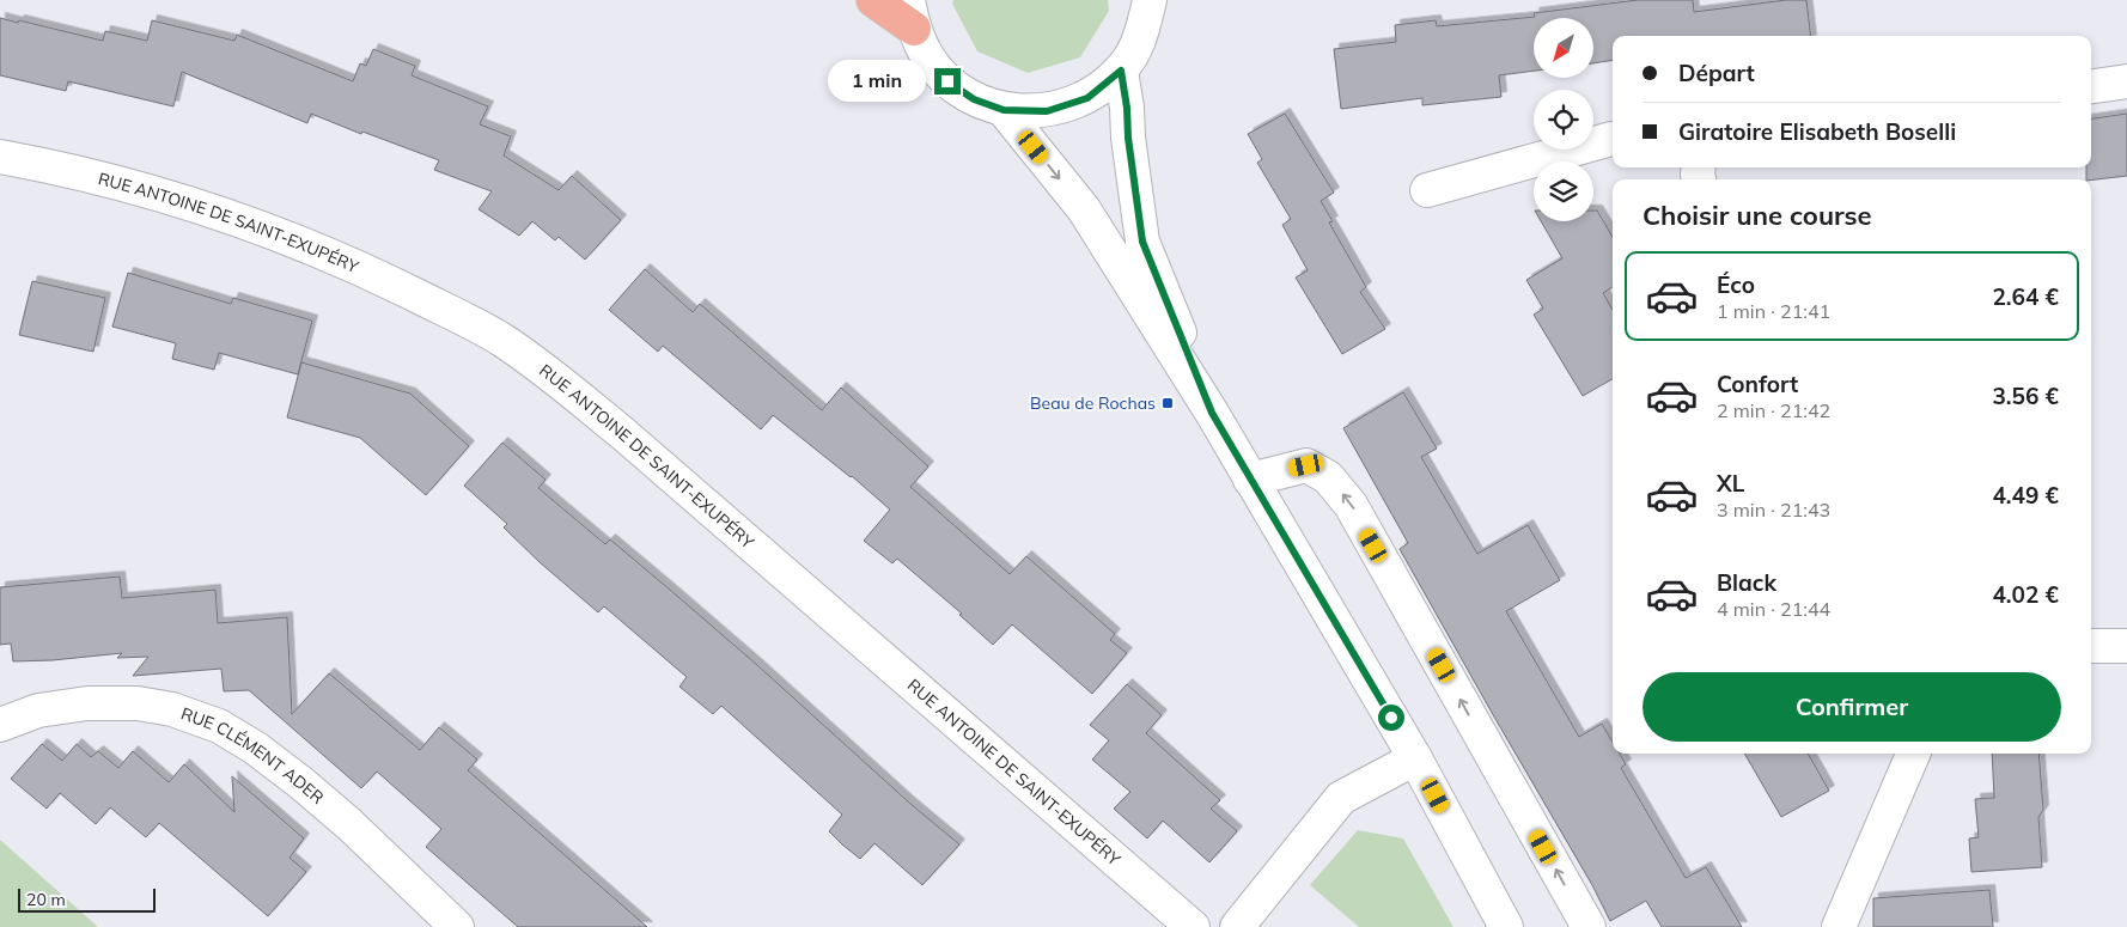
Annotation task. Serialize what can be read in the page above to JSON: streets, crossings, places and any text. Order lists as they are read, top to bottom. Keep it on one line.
{"streets":{"street":["RUE ANTOINE DE SAINT-EXUPÉRY","RUE CLÉMENT ADER"]},"places":{"transit":["Beau de Rochas"]},"scale_bar":"20 m","north":"bottom left","page":{"banner":["Départ","Giratoire Elisabeth Boselli"],"bubble":"1 min","heading":"Choisir une course","list":[{"name":"Éco","note":"1 min · 21:41","value":"2.64 €"},{"name":"Confort","note":"2 min · 21:42","value":"3.56 €"},{"name":"XL","note":"3 min · 21:43","value":"4.49 €"},{"name":"Black","note":"4 min · 21:44","value":"4.02 €"}],"buttons":"Confirmer","scale":"20 m"}}
